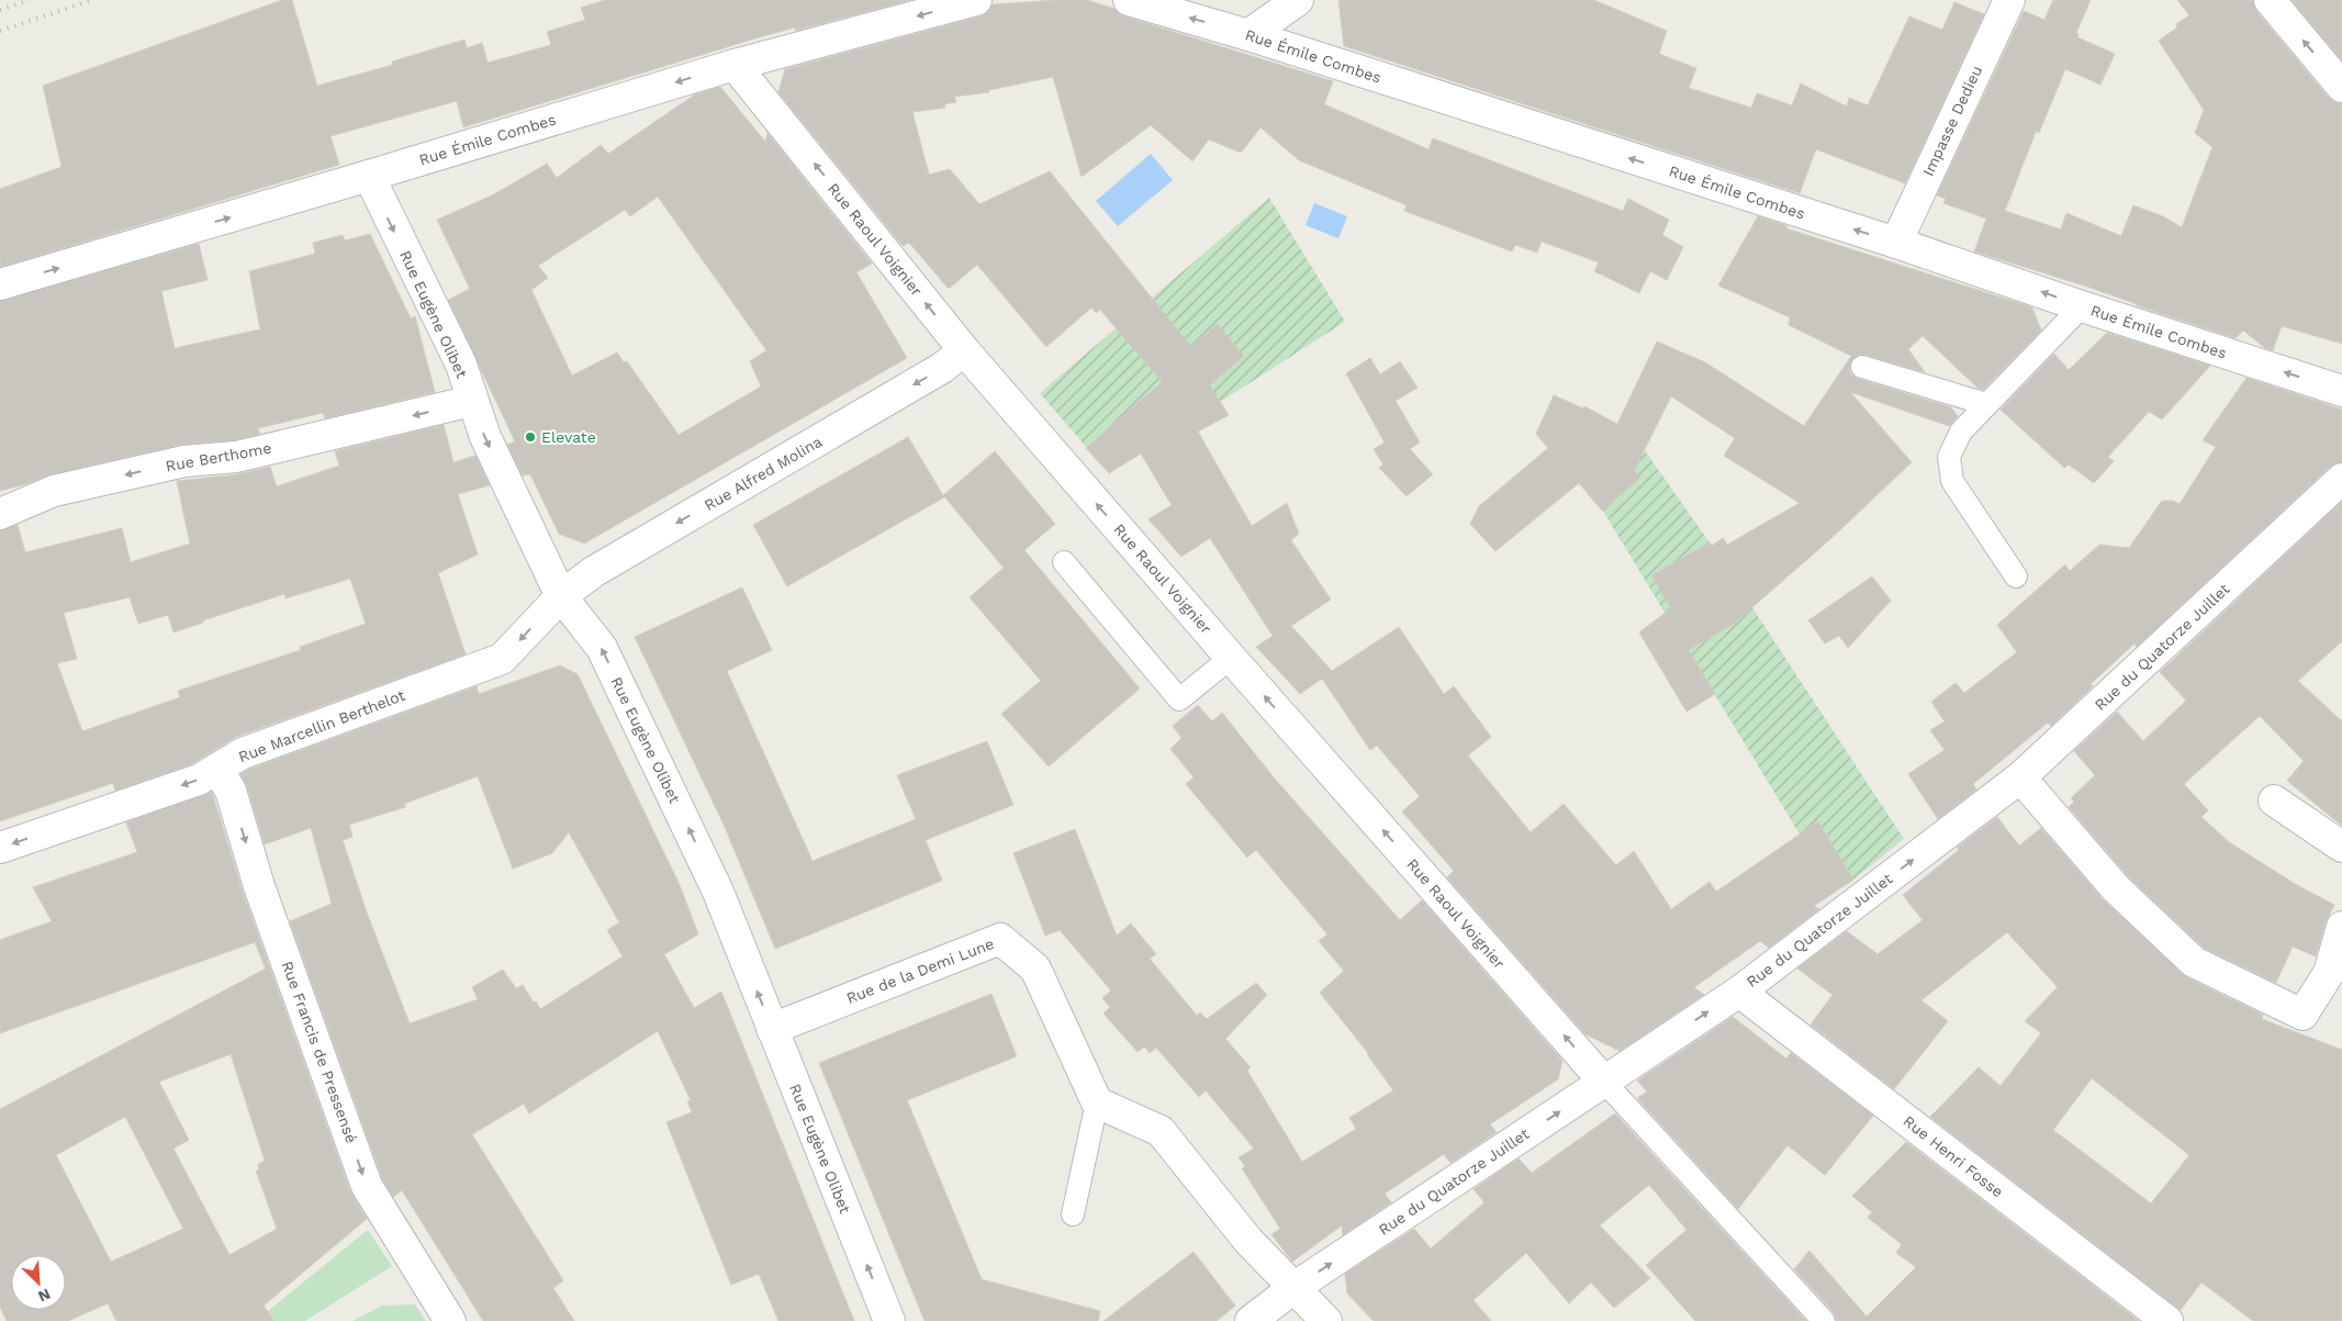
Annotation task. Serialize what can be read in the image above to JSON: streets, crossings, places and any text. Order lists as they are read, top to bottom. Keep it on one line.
{"streets":{"street":["Rue Émile Combes","Impasse Dedieu","Rue Raoul Voignier","Rue Eugène Olibet","Rue Berthome","Rue Alfred Molina","Rue du Quatorze Juillet","Rue Marcellin Berthelot","Rue de la Demi Lune","Rue Francis de Pressensé","Rue Henri Fosse"]},"crossings":[["Rue Émile Combes","Impasse Dedieu"],["Rue Émile Combes","Rue Raoul Voignier"],["Rue Émile Combes","Rue Eugène Olibet"],["Rue Raoul Voignier","Rue Alfred Molina"],["Rue Raoul Voignier","Rue du Quatorze Juillet"],["Rue Eugène Olibet","Rue Berthome"],["Rue Eugène Olibet","Rue Alfred Molina"],["Rue Eugène Olibet","Rue Marcellin Berthelot"],["Rue Eugène Olibet","Rue de la Demi Lune"],["Rue Alfred Molina","Rue Marcellin Berthelot"],["Rue du Quatorze Juillet","Rue Henri Fosse"],["Rue Marcellin Berthelot","Rue Francis de Pressensé"]],"one_way":["Rue Raoul Voignier","Rue Berthome","Rue Alfred Molina","Rue du Quatorze Juillet","Rue Marcellin Berthelot","Rue Francis de Pressensé"],"places":["Elevate"],"north":"bottom right"}
